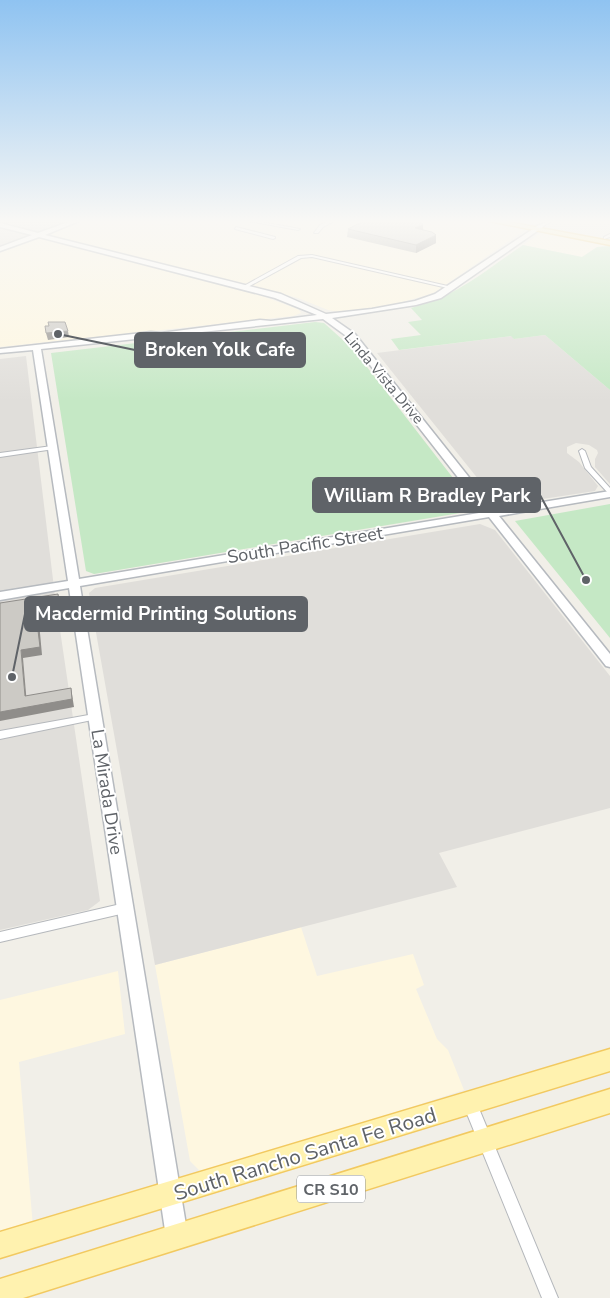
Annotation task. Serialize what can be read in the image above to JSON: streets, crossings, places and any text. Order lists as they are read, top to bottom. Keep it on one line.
{"streets":{"main road":["Linda Vista Drive","South Pacific Street","La Mirada Drive","South Rancho Santa Fe Road","CR S10"]},"crossings":[["Linda Vista Drive","South Pacific Street"],["South Pacific Street","La Mirada Drive"],["La Mirada Drive","South Rancho Santa Fe Road"],["La Mirada Drive","CR S10"]],"places":["Broken Yolk Cafe","William R Bradley Park","Macdermid Printing Solutions"]}
